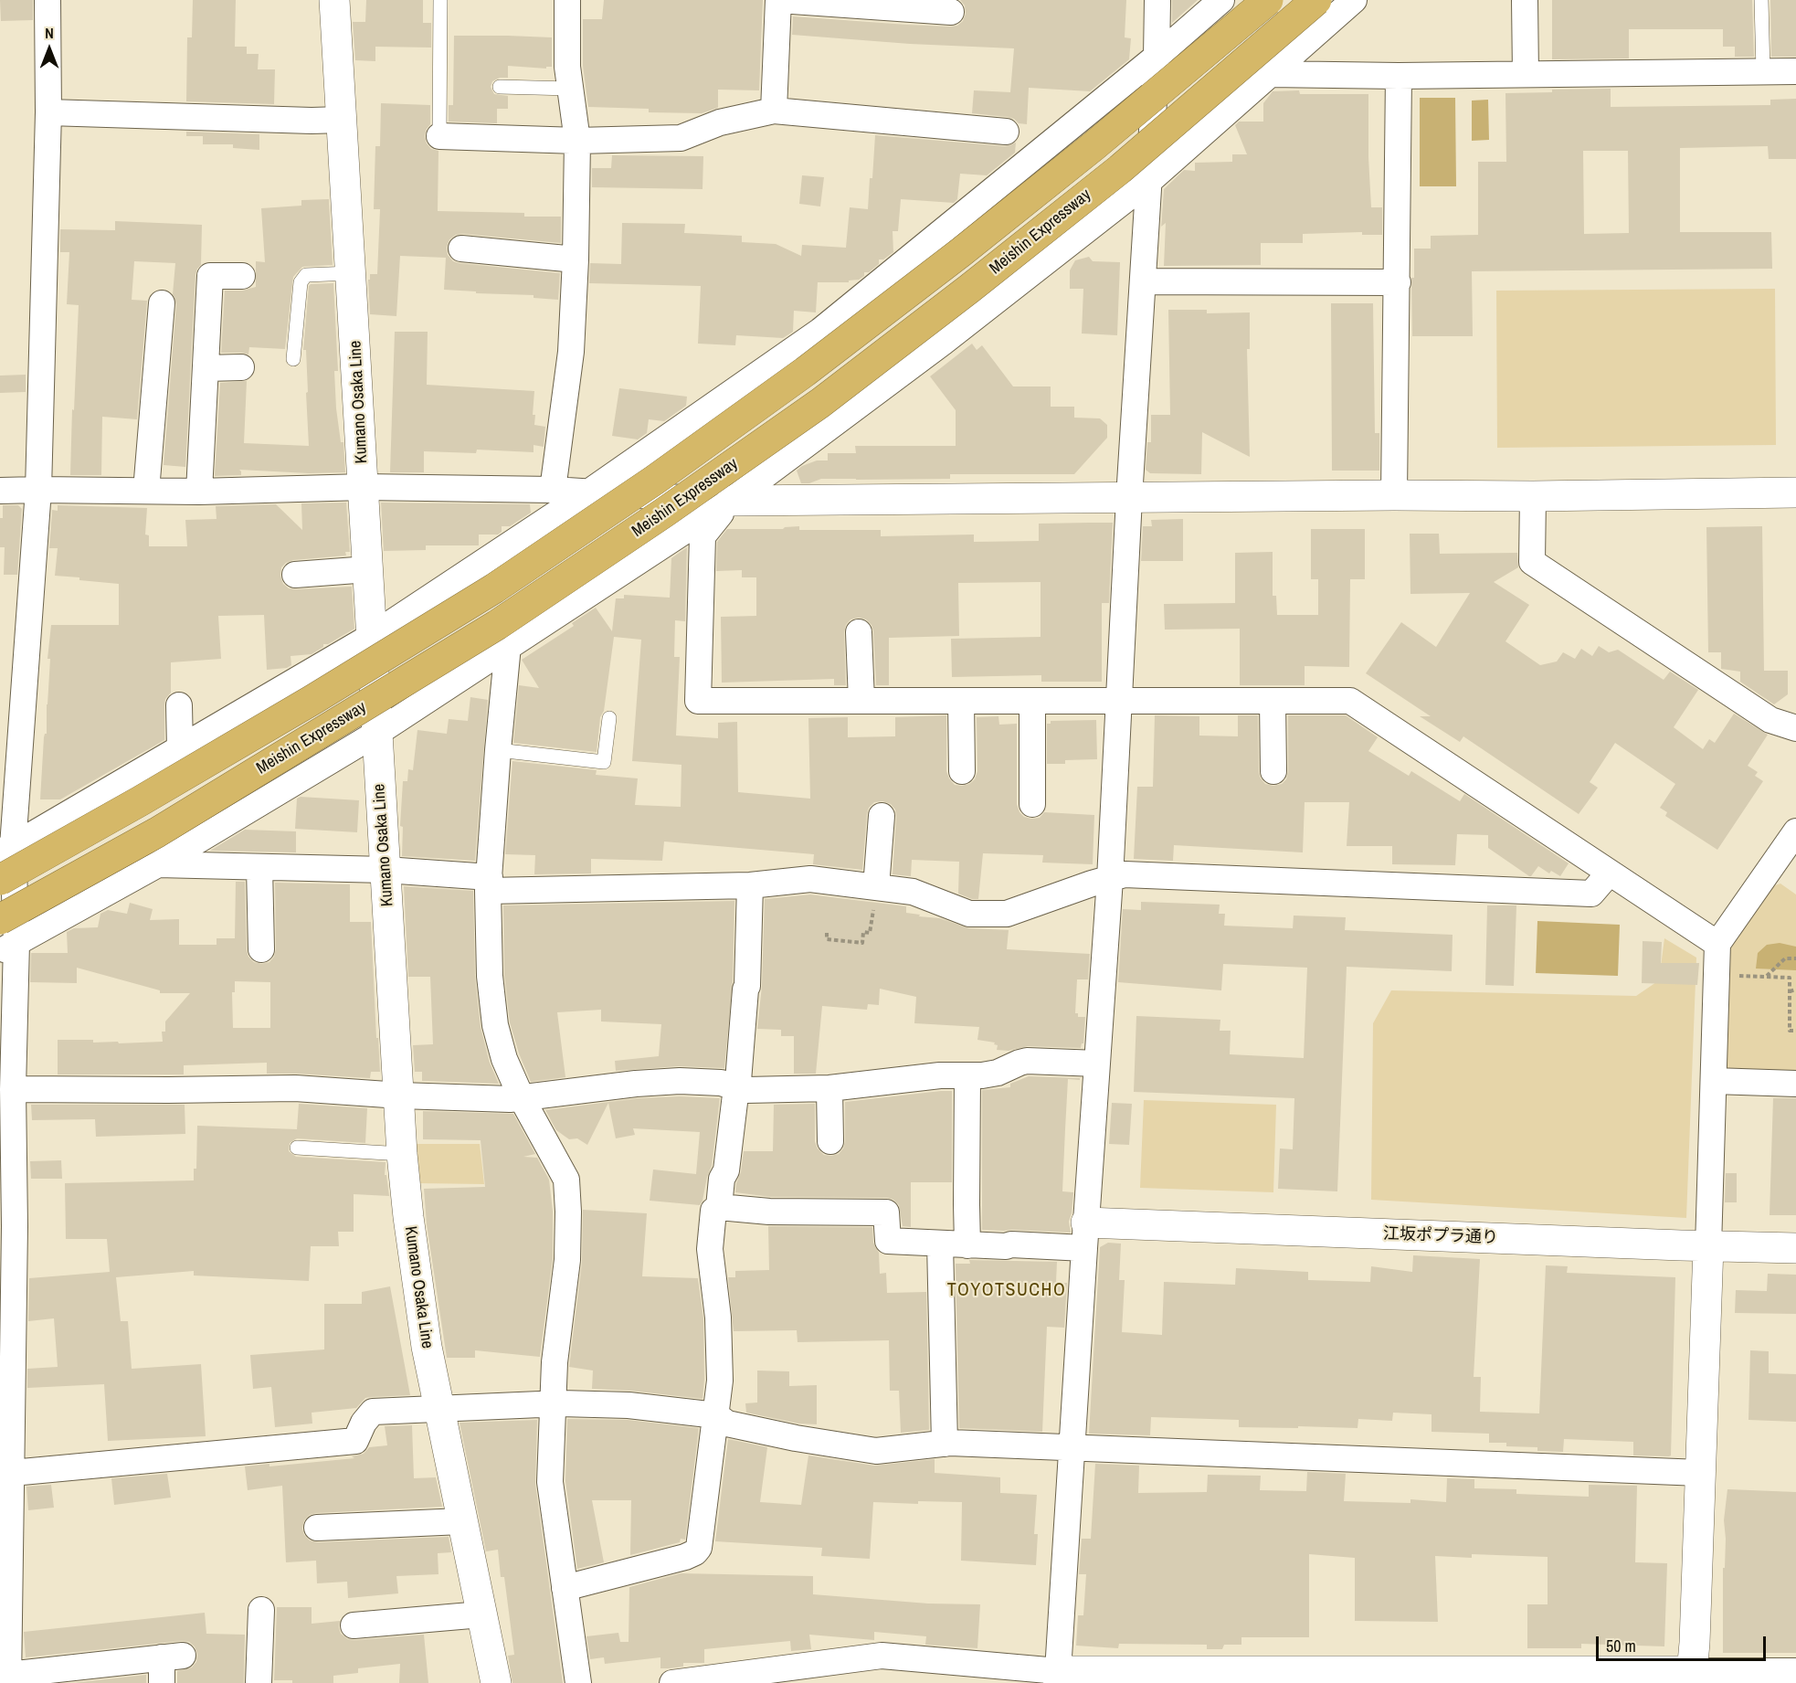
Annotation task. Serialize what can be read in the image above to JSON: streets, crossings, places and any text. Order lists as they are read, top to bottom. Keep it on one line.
{"streets":{"highway":["Meishin Expressway"],"street":["Kumano Osaka Line","江坂ポプラ通り"]},"districts":["TOYOTSUCHO"],"scale_bar":"50 m","north":"top"}
